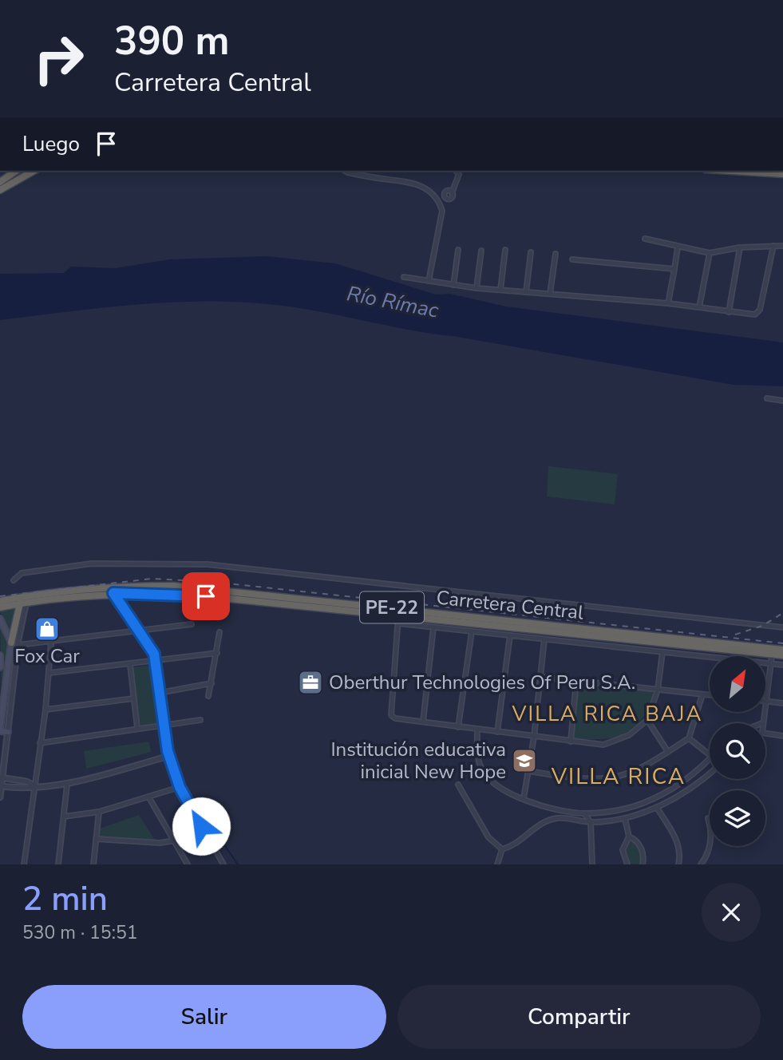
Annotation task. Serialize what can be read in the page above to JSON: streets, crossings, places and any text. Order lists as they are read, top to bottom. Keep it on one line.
{"streets":{"highway":["Carretera Central","PE-22"]},"districts":["VILLA RICA BAJA","VILLA RICA"],"water":["Río Rímac"],"places":{"shop":["Fox Car"],"office":["Oberthur Technologies Of Peru S.A."],"school or university":["Institución educativa inicial New Hope"]},"north":"top right","page":{"turn":["390 m","Carretera Central"],"then":"Luego","heading":["2 min","530 m · 15:51"],"buttons":["Salir","Compartir"]}}
